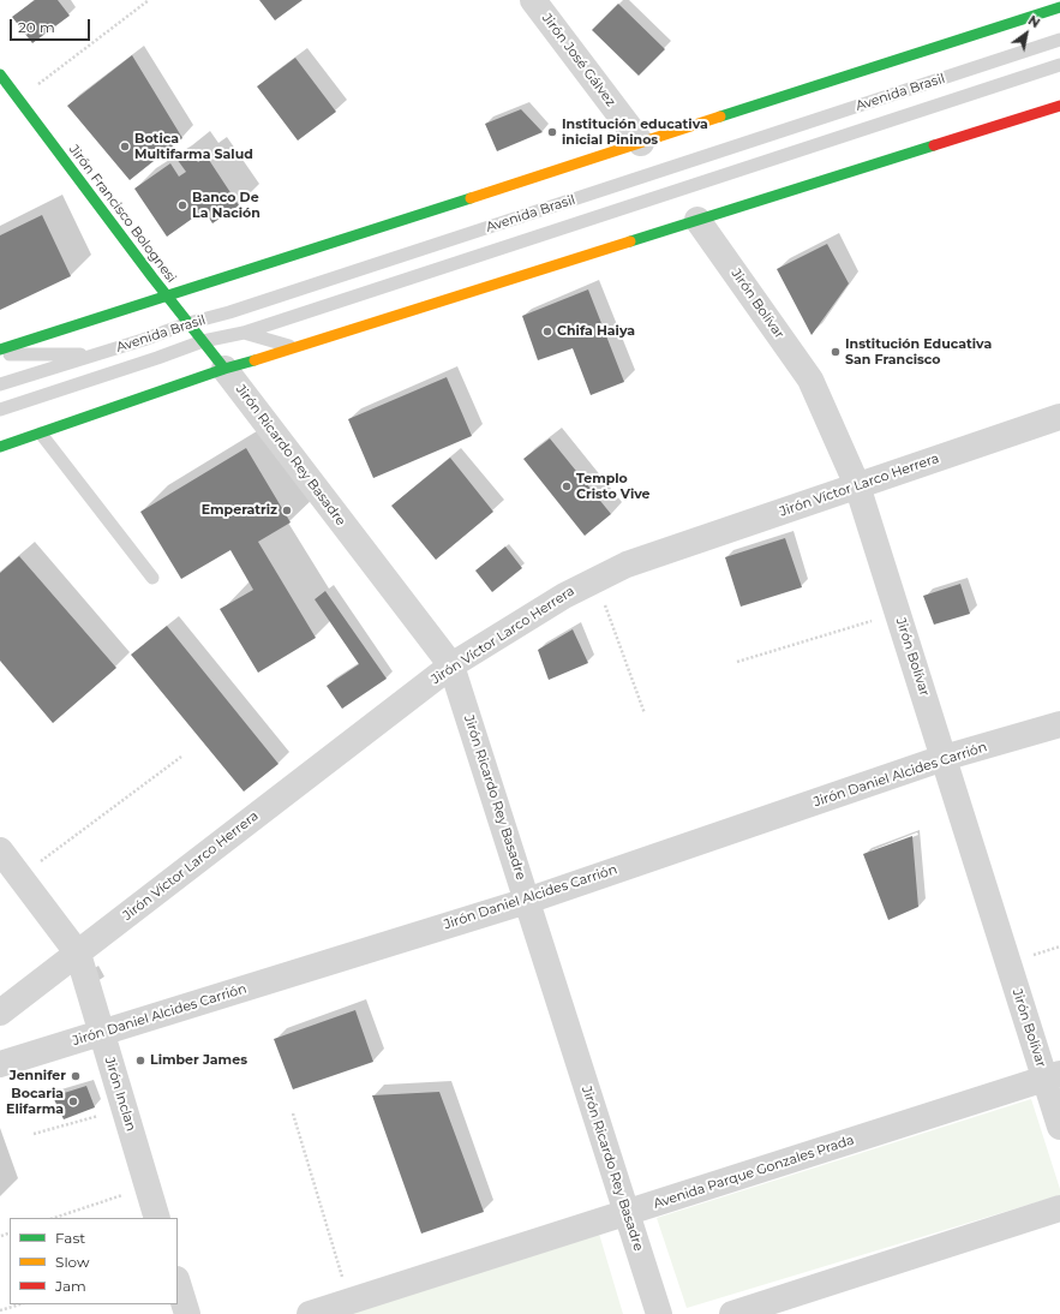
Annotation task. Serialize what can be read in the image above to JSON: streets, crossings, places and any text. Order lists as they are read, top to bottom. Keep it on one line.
{"streets":{"main road":["Jirón Francisco Bolognesi"],"street":["Jirón José Gálvez","Jirón Bolívar","Jirón Ricardo Rey Basadre","Jirón Víctor Larco Herrera","Jirón Daniel Alcides Carrión","Jirón Inclan","Avenida Parque Gonzales Prada"],"lane":["Avenida Brasil"]},"crossings":[["Avenida Brasil","Jirón Francisco Bolognesi"],["Jirón Francisco Bolognesi","Jirón Ricardo Rey Basadre"],["Jirón Bolívar","Jirón Víctor Larco Herrera"],["Jirón Bolívar","Jirón Daniel Alcides Carrión"],["Jirón Bolívar","Avenida Parque Gonzales Prada"],["Jirón Ricardo Rey Basadre","Jirón Víctor Larco Herrera"],["Jirón Ricardo Rey Basadre","Jirón Daniel Alcides Carrión"],["Jirón Ricardo Rey Basadre","Avenida Parque Gonzales Prada"],["Jirón Víctor Larco Herrera","Jirón Inclan"],["Jirón Daniel Alcides Carrión","Jirón Inclan"]],"places":["Institución educativa inicial Pininos","Botica Multifarma Salud","Banco De La Nación","Chifa Haiya","Institución Educativa San Francisco","Templo Cristo Vive","Emperatriz","Limber James","Jennifer","Bocaria Elifarma"],"legend":["Fast","Slow","Jam"],"scale_bar":"20 m","north":"top right"}
